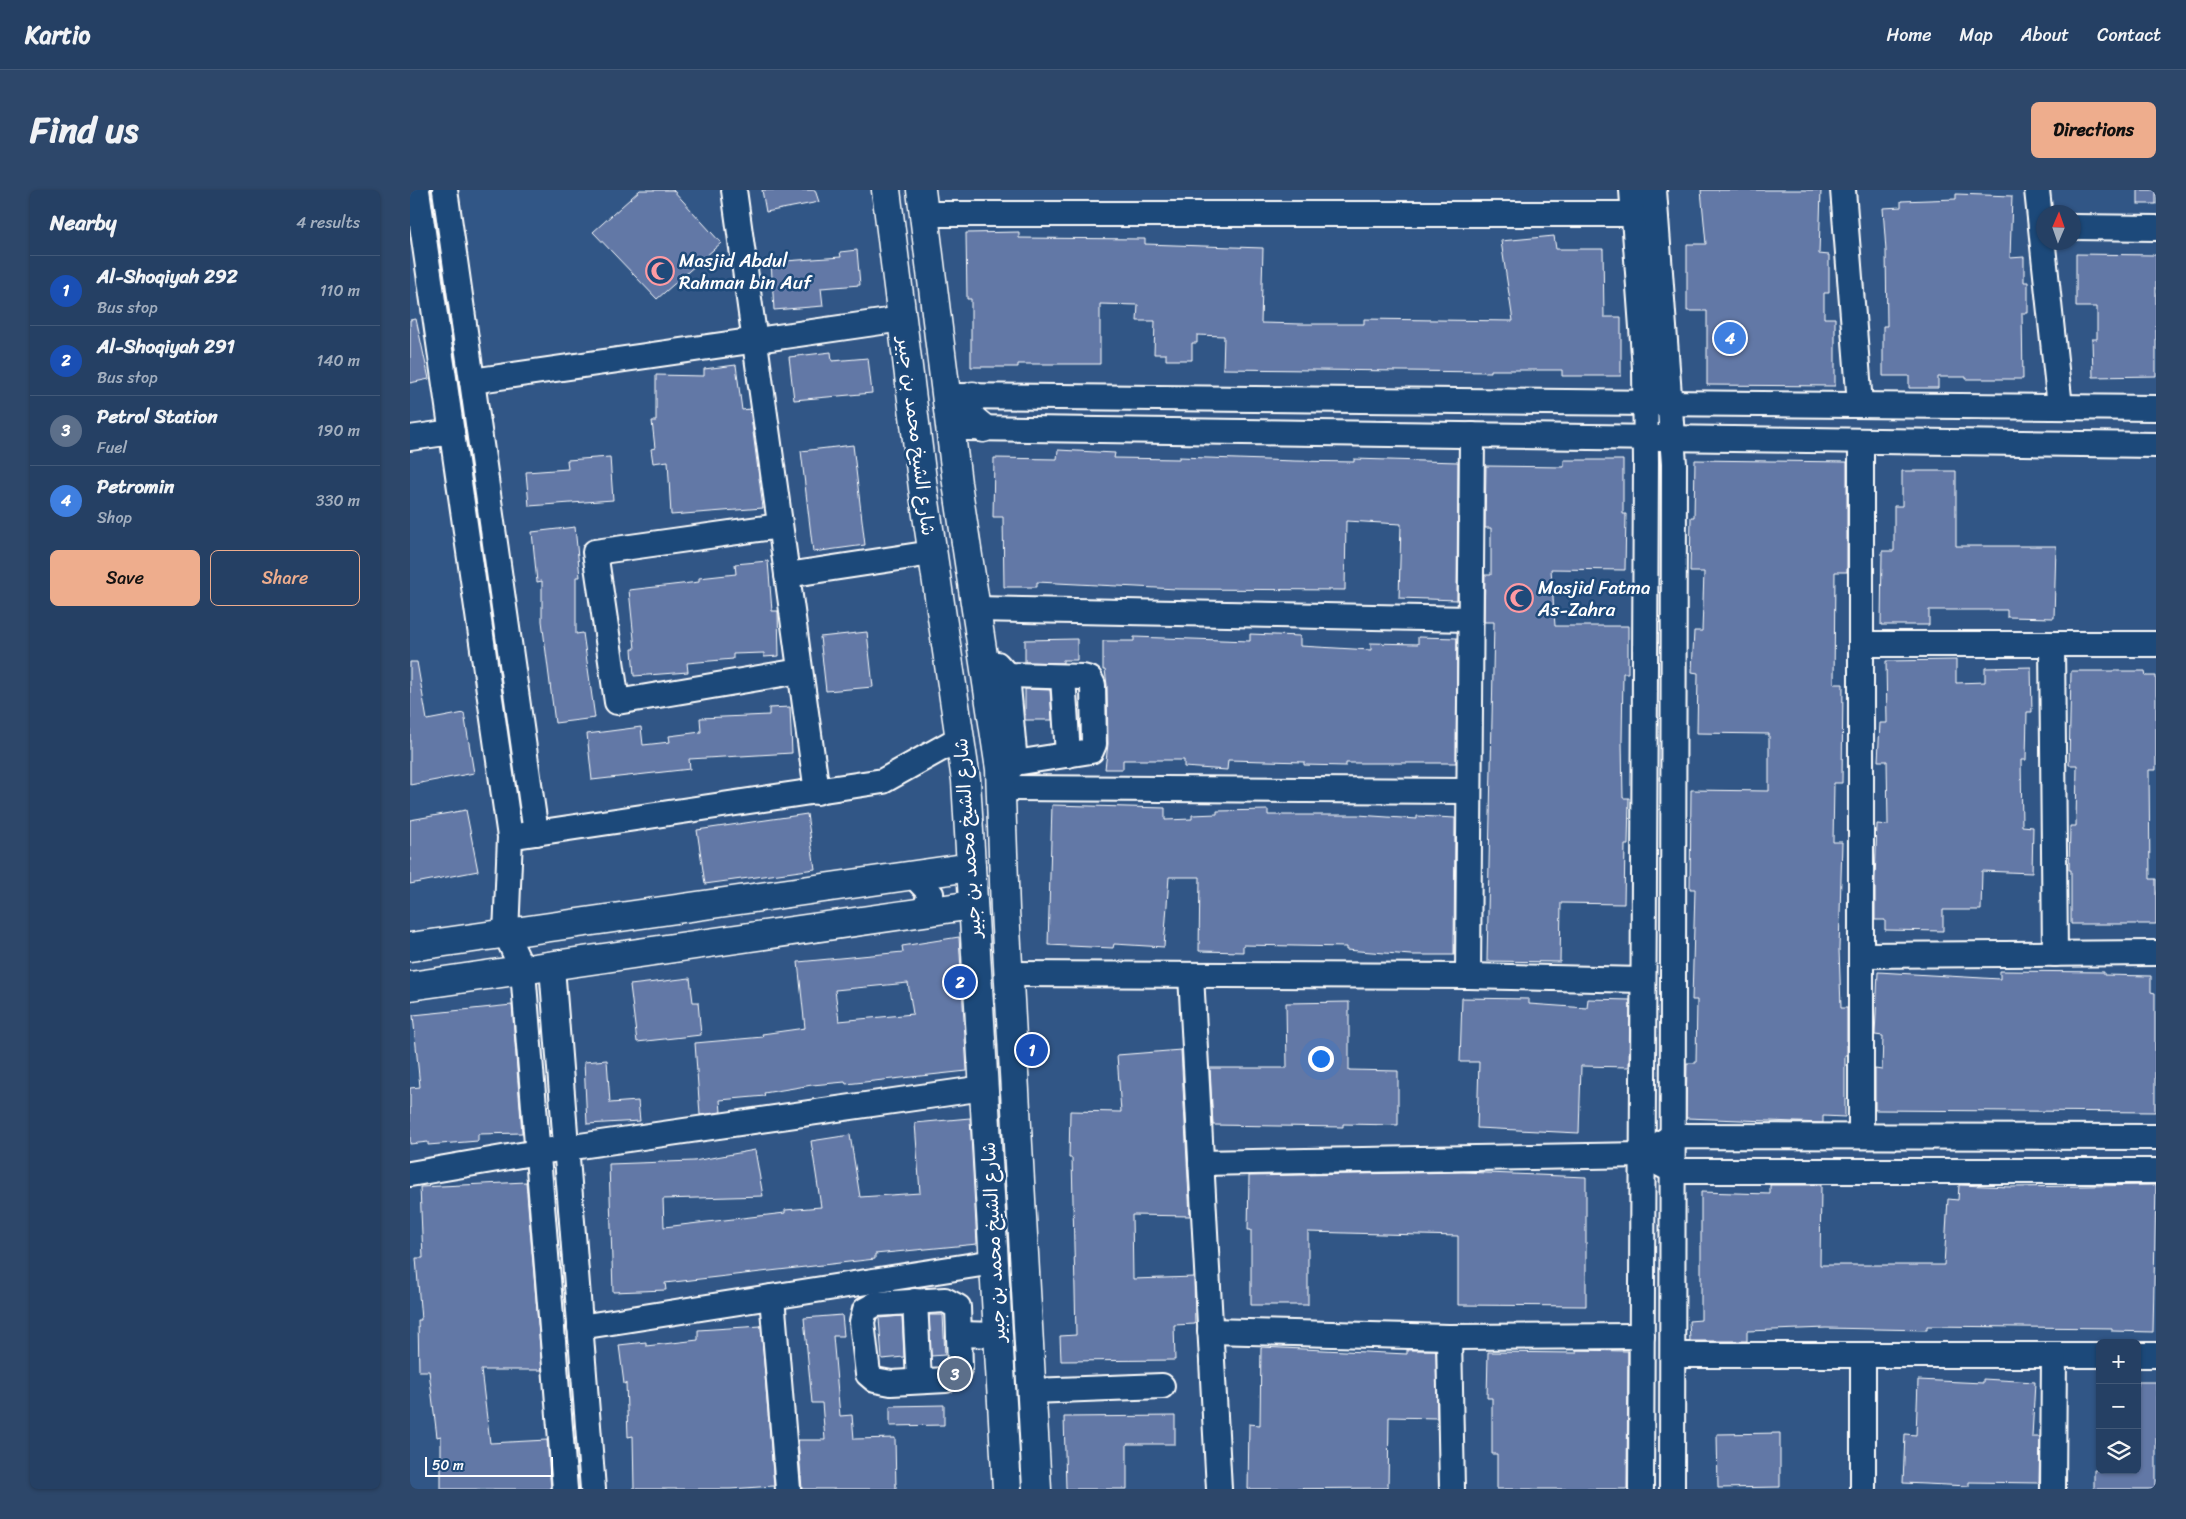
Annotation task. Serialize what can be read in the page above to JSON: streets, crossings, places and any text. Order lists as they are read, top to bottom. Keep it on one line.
{"streets":{"main road":["شارع الشيخ محمد بن جبير"]},"places":{"mosque":["Masjid Abdul Rahman bin Auf","Masjid Fatma As-Zahra"]},"scale_bar":"50 m","north":"top","page":{"header":"Kartio","nav":["Home","Map","About","Contact"],"title":"Find us","buttons":["Directions",["Save","Share"]],"heading":["Nearby","4 results"],"list":[{"mark":"1","name":"Al-Shoqiyah 292","note":"Bus stop","value":"110 m"},{"mark":"2","name":"Al-Shoqiyah 291","note":"Bus stop","value":"140 m"},{"mark":"3","name":"Petrol Station","note":"Fuel","value":"190 m"},{"mark":"4","name":"Petromin","note":"Shop","value":"330 m"}],"pins":["4","2","1","3"],"map_buttons":["+","−"],"scale":"50 m"}}
